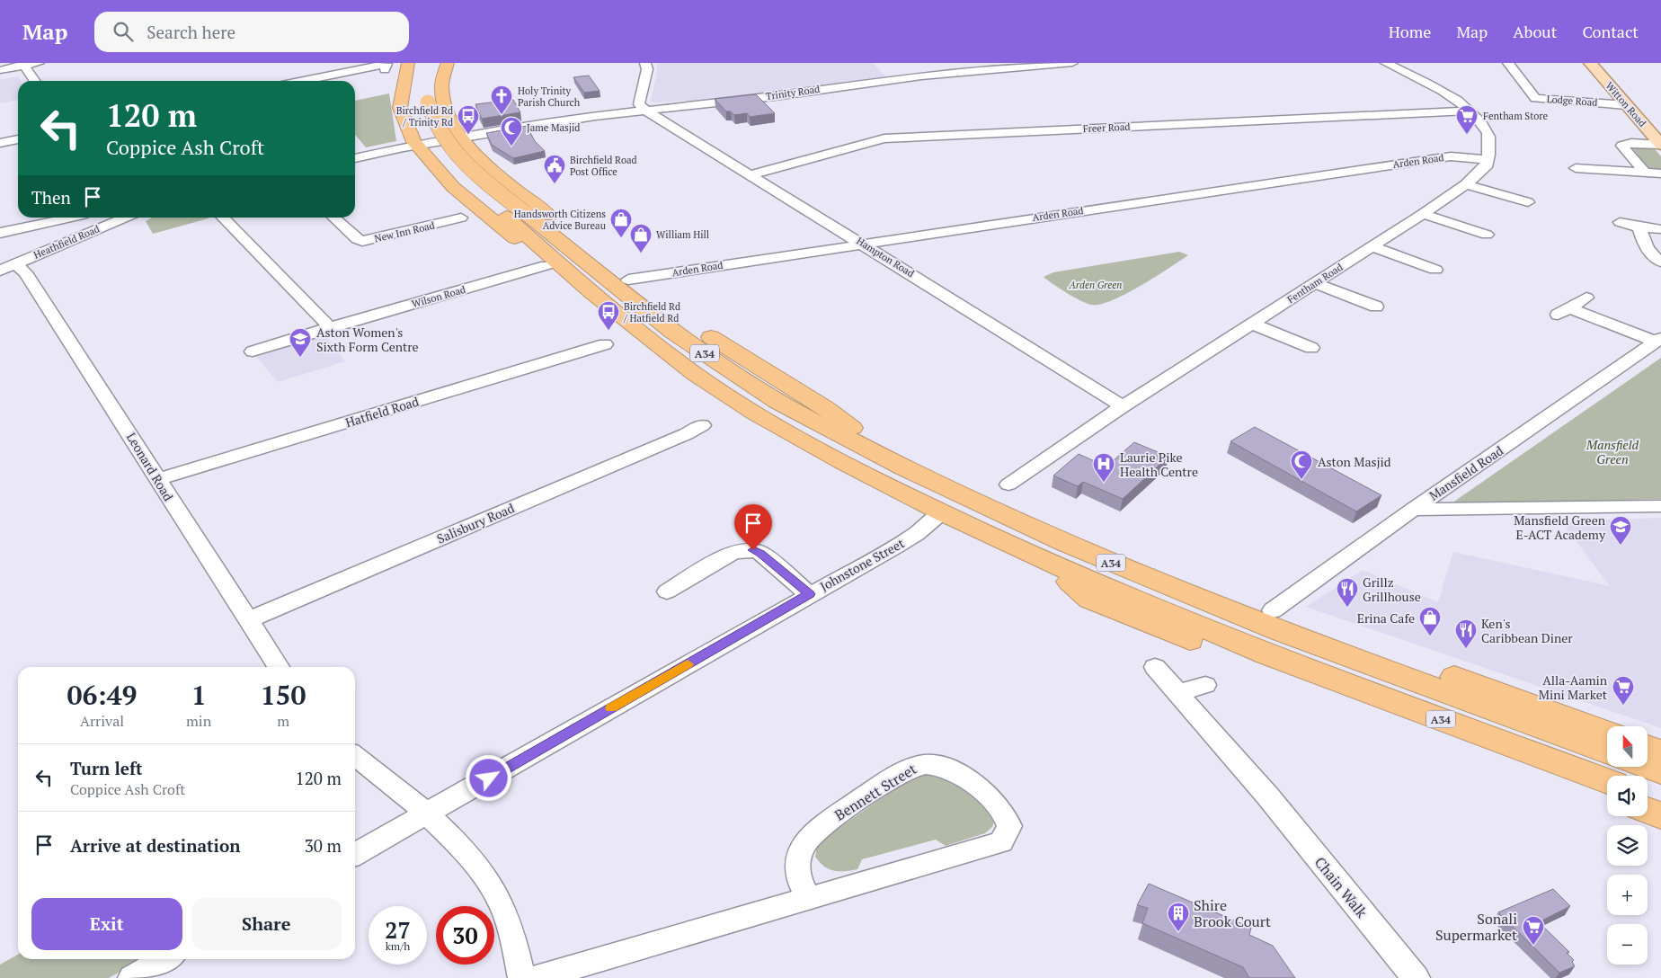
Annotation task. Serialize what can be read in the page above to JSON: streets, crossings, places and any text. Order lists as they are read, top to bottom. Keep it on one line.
{"streets":{"highway":["A34"],"main road":["Witton Road"],"street":["Trinity Road","Lodge Road","Freer Road","Arden Road","New Inn Road","Heathfield Road","Hampton Road","Fentham Road","Wilson Road","Hatfield Road","Leonard Road","Mansfield Road","Salisbury Road","Johnstone Street","Bennett Street","Chain Walk"]},"crossings":[["Trinity Road","Hampton Road"],["Lodge Road","Witton Road"],["Freer Road","Hampton Road"],["Arden Road","Hampton Road"],["Arden Road","Fentham Road"],["Heathfield Road","Leonard Road"],["Hampton Road","Fentham Road"],["A34","Johnstone Street"],["Hatfield Road","Leonard Road"],["Leonard Road","Salisbury Road"]],"parks":["Arden Green","Mansfield Green"],"places":{"church":["Holy Trinity Parish Church"],"bus stop":["Birchfield Rd / Trinity Rd","Birchfield Rd / Hatfield Rd"],"supermarket":["Fentham Store","Alla-Aamin Mini Market","Sonali Supermarket"],"mosque":["Jame Masjid","Aston Masjid"],"public building":["Birchfield Road Post Office"],"shop":["Handsworth Citizens Advice Bureau","William Hill","Erina Cafe"],"school or university":["Aston Women's Sixth Form Centre","Mansfield Green E-ACT Academy"],"hospital":["Laurie Pike Health Centre"],"restaurant":["Grillz Grillhouse","Ken's Caribbean Diner"],"building":["Shire Brook Court"]},"north":"top","page":{"header":"Map","search":"Search here","nav":["Home","Map","About","Contact"],"turn":["120 m","Coppice Ash Croft"],"then":"Then","eta":["06:49","Arrival","1","min","150","m"],"map_buttons":["+","−"],"list":[{"name":"Turn left","note":"Coppice Ash Croft","value":"120 m"},{"name":"Arrive at destination","value":"30 m"}],"buttons":["Exit","Share"],"speed":"27 km/h","limit":"30"}}
